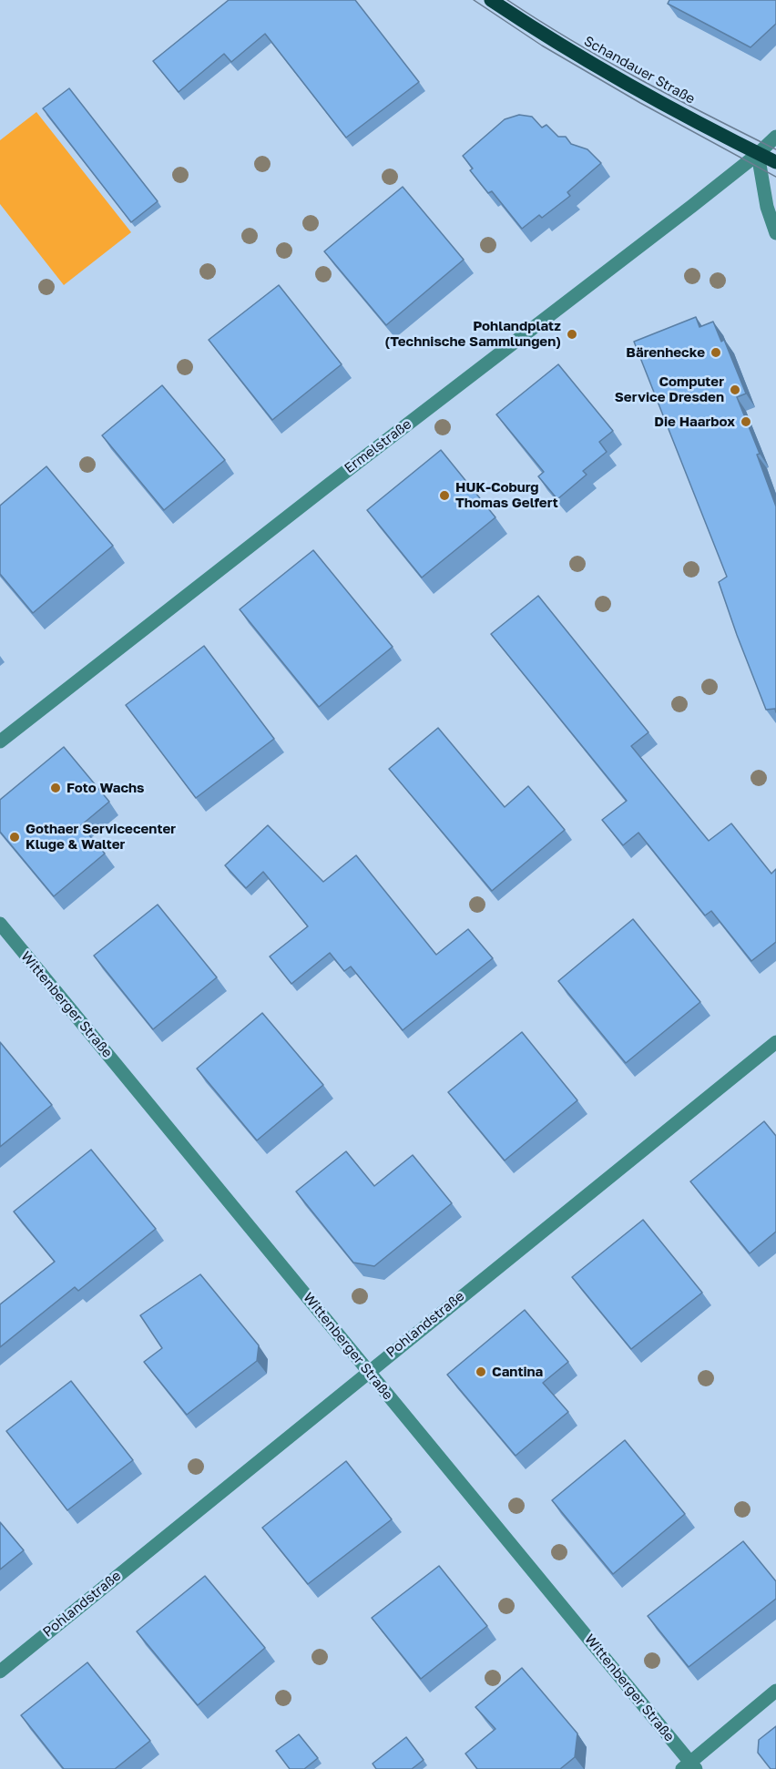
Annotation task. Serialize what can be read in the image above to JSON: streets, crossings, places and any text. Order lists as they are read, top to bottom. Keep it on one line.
{"streets":{"main road":["Schandauer Straße"],"street":["Ermelstraße","Wittenberger Straße","Pohlandstraße"]},"crossings":[["Schandauer Straße","Ermelstraße"],["Wittenberger Straße","Pohlandstraße"]],"places":["Pohlandplatz (Technische Sammlungen)","Bärenhecke","Computer Service Dresden","Die Haarbox","HUK-Coburg Thomas Gelfert","Foto Wachs","Gothaer Servicecenter Kluge & Walter","Cantina"]}
